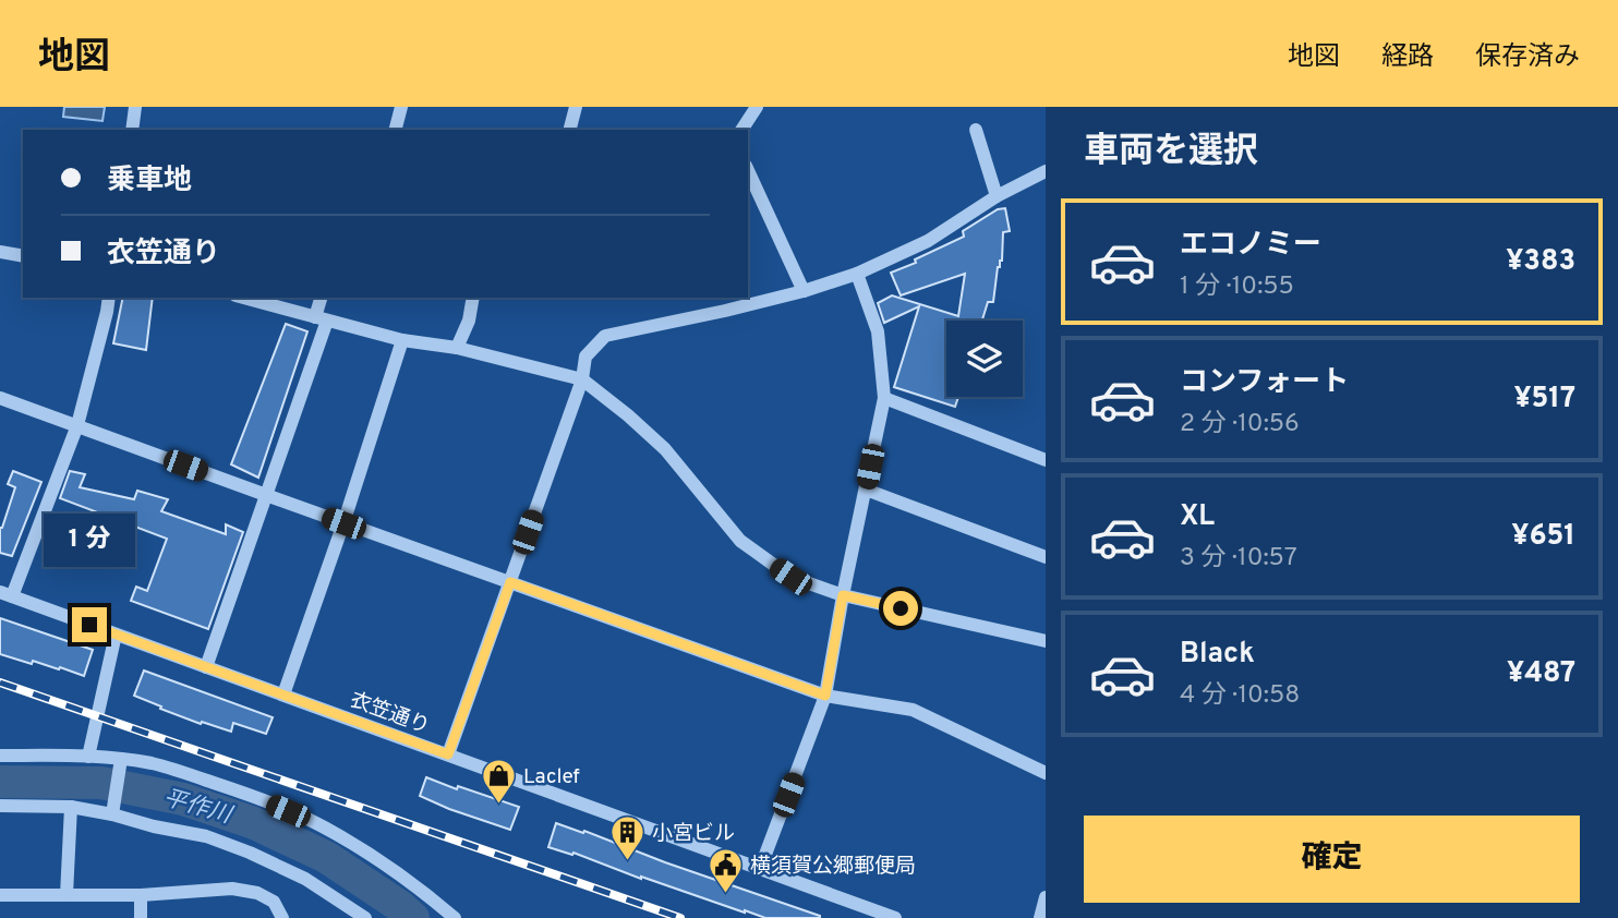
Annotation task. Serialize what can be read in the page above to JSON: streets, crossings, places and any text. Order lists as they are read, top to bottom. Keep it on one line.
{"streets":{"street":["衣笠通り"]},"water":["平作川"],"places":{"shop":["Laclef"],"building":["小宮ビル"],"public building":["横須賀公郷郵便局"]},"page":{"header":"地図","nav":["地図","経路","保存済み"],"heading":"車両を選択","banner":["乗車地","衣笠通り"],"list":[{"name":"エコノミー","note":"1 分 · 10:55","value":"¥383"},{"name":"コンフォート","note":"2 分 · 10:56","value":"¥517"},{"name":"XL","note":"3 分 · 10:57","value":"¥651"},{"name":"Black","note":"4 分 · 10:58","value":"¥487"}],"bubble":"1 分","buttons":"確定"}}
